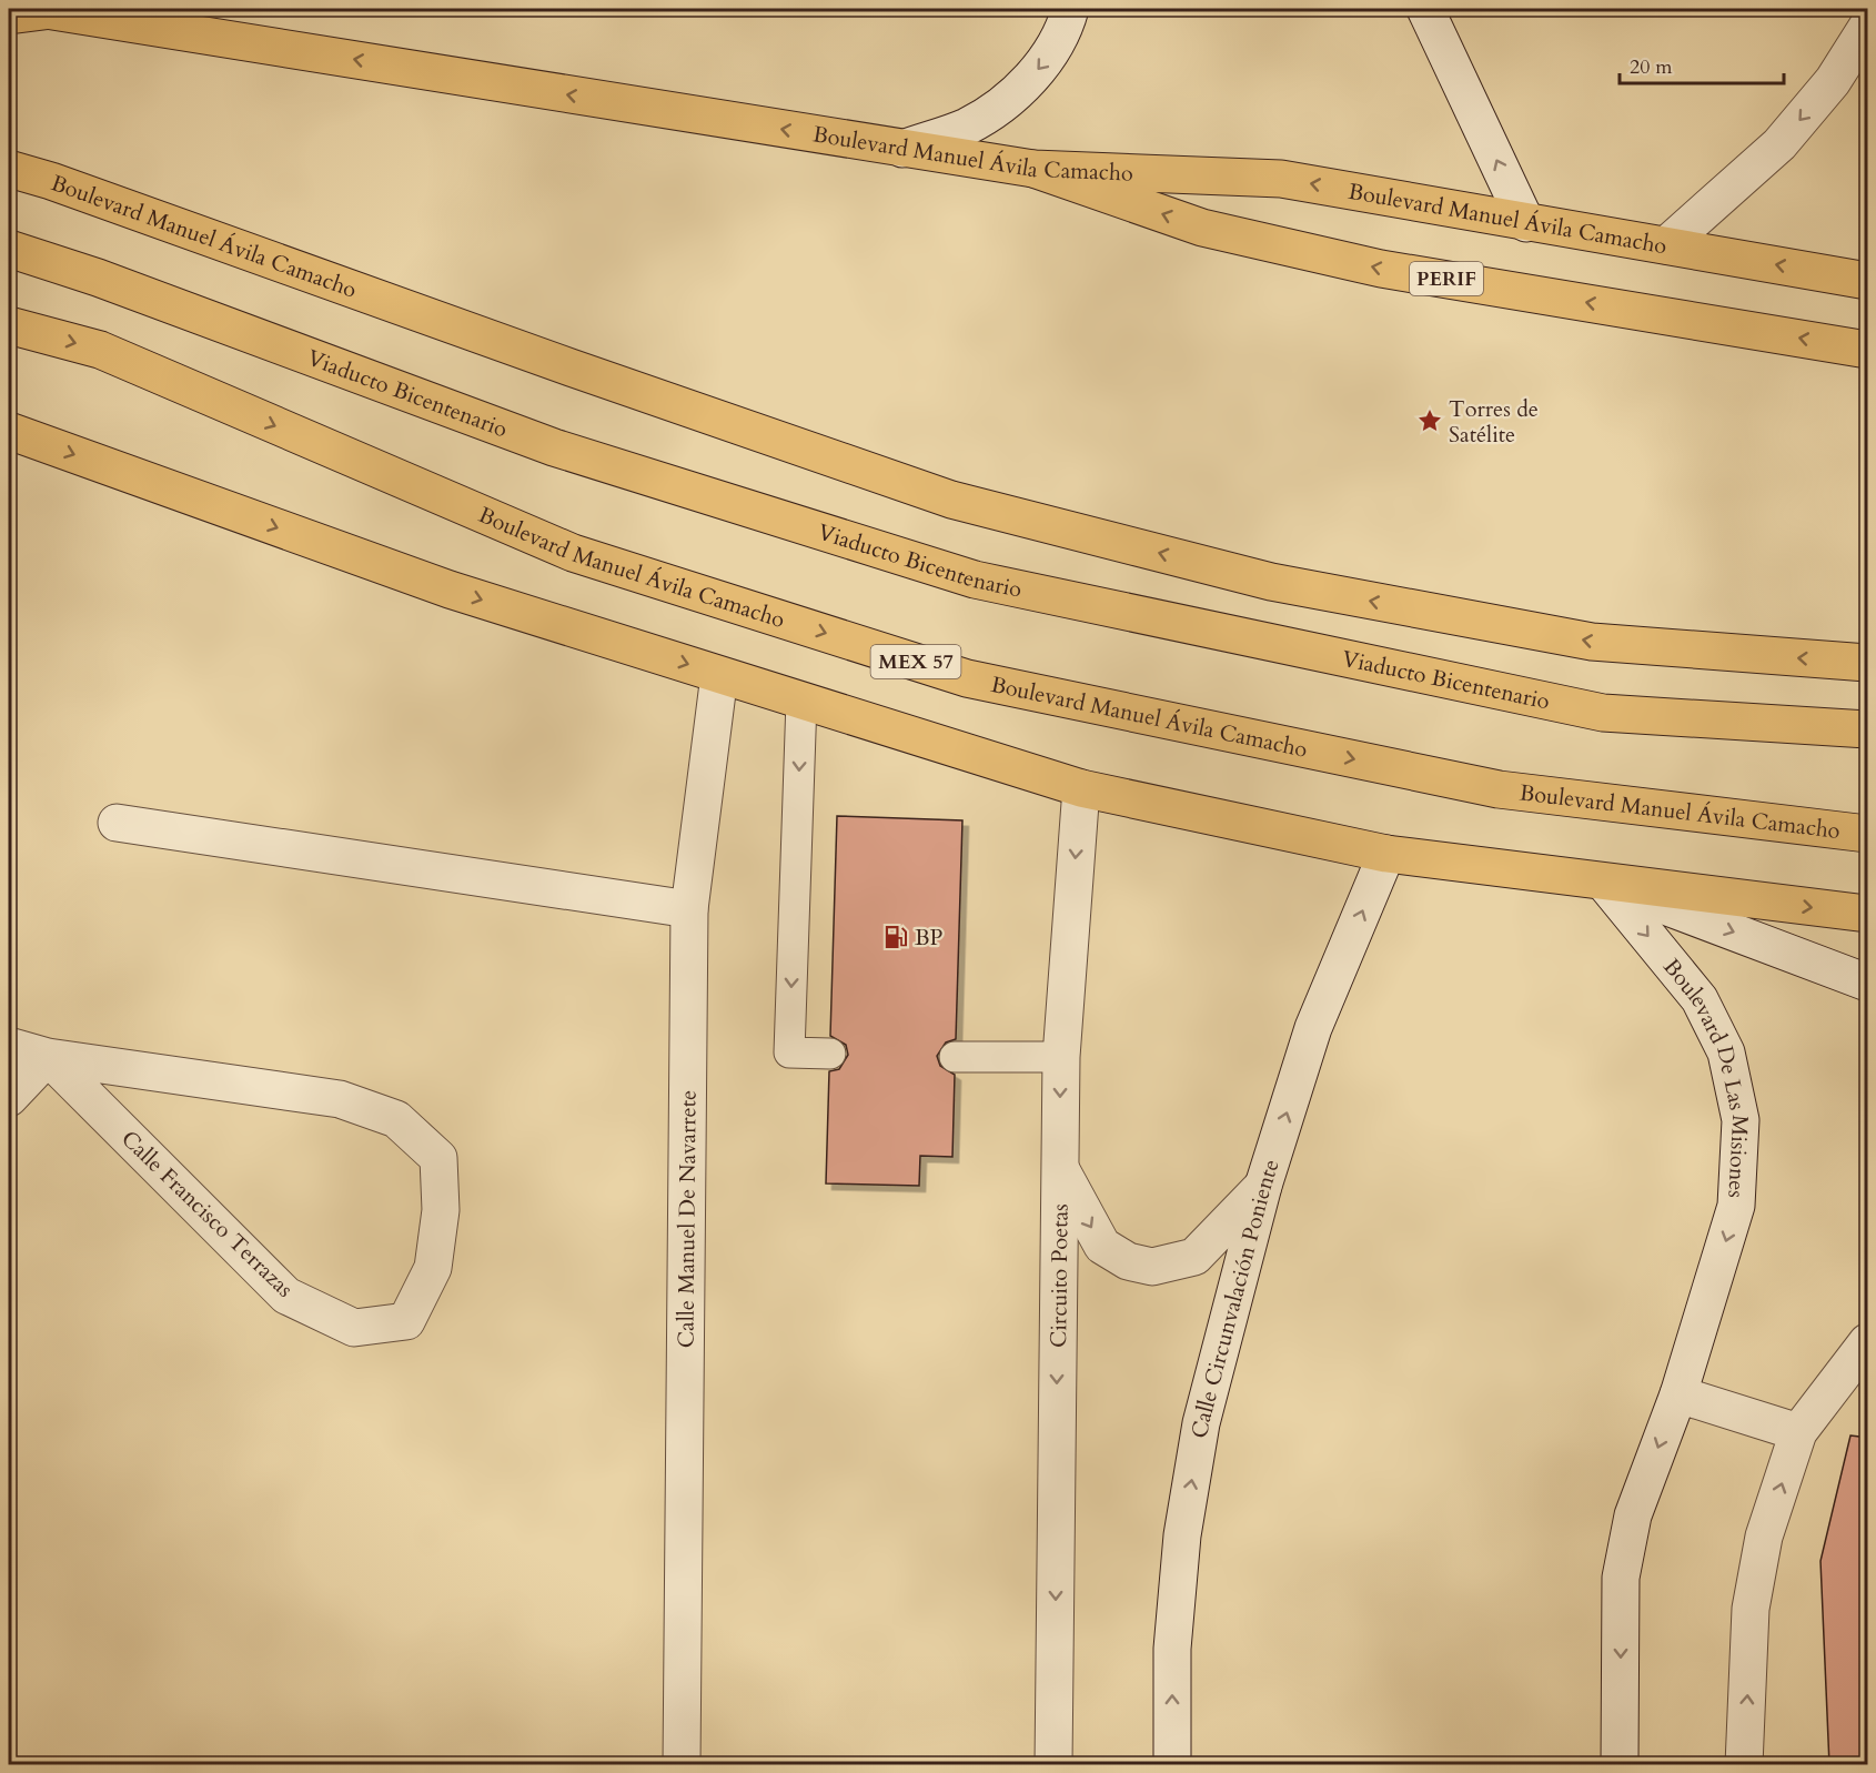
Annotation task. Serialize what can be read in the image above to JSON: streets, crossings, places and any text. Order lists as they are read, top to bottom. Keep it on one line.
{"streets":{"main road":["Boulevard Manuel Ávila Camacho","PERIF","Viaducto Bicentenario","MEX 57"],"street":["Boulevard De Las Misiones","Calle Francisco Terrazas","Calle Manuel De Navarrete","Circuito Poetas","Calle Circunvalación Poniente"]},"crossings":[["Boulevard Manuel Ávila Camacho","PERIF"]],"one_way":["Circuito Poetas","Calle Circunvalación Poniente"],"places":{"place":["Torres de Satélite"],"fuel station":["BP"]},"scale_bar":"20 m"}
